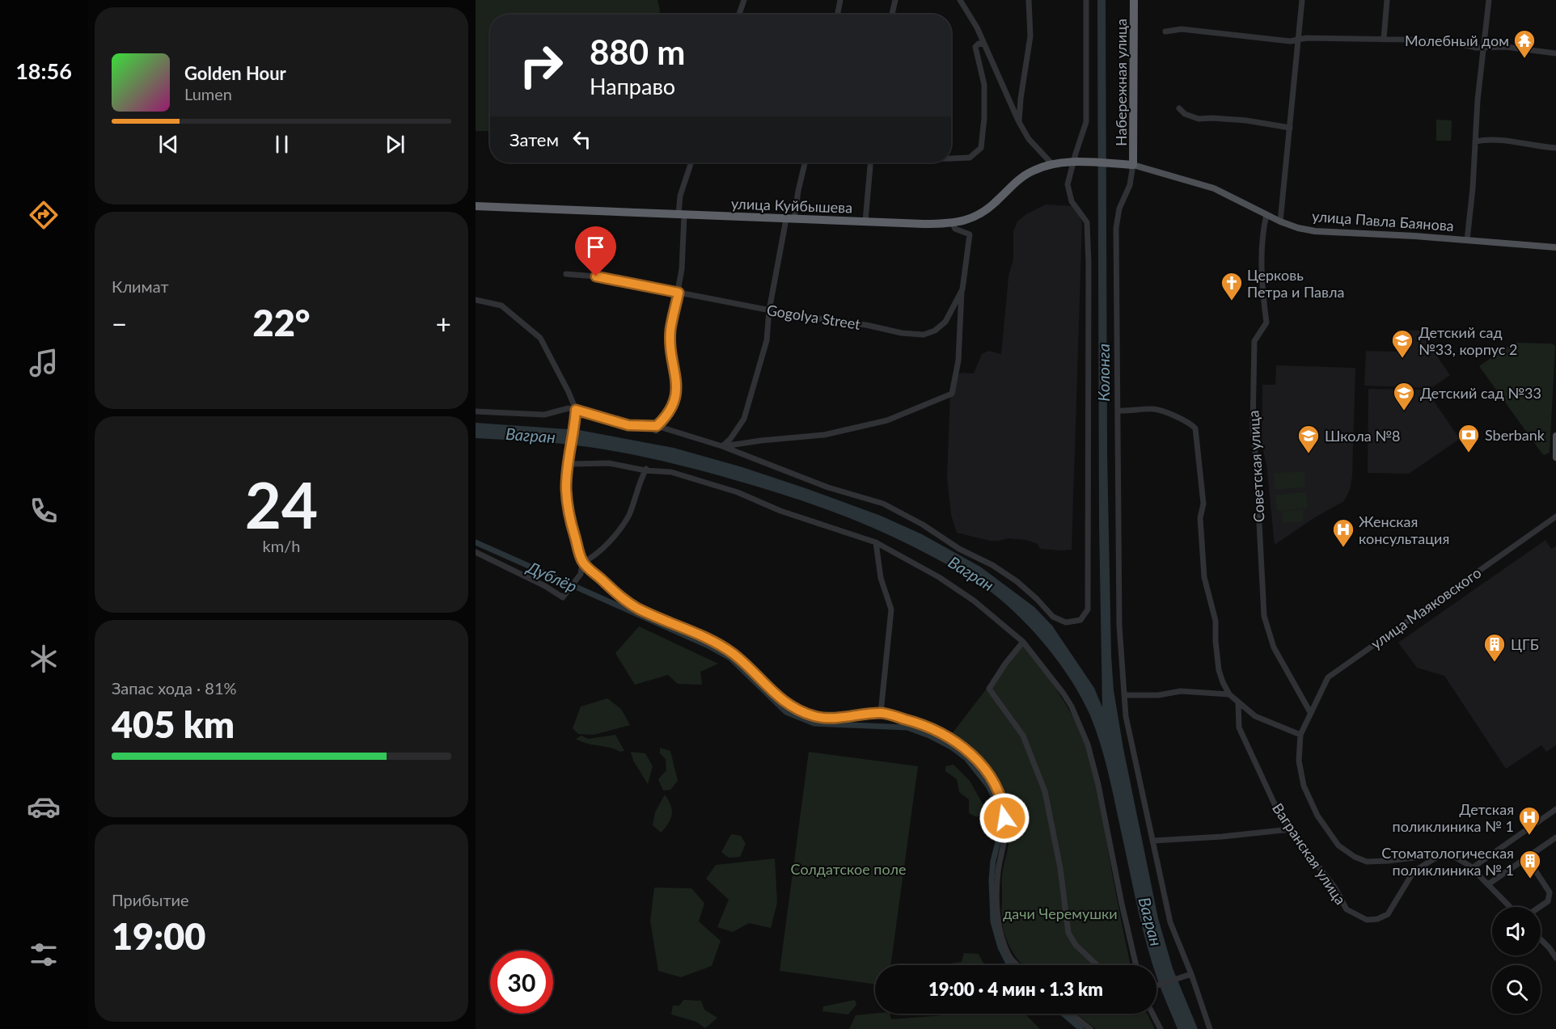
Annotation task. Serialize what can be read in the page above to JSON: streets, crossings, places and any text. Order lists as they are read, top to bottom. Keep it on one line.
{"streets":{"highway":["Набережная улица","улица Куйбышева"],"main road":["улица Павла Баянова"],"street":["Gogolya Street","Советская улица","улица Маяковского","Вагранская улица"]},"crossings":[["Набережная улица","улица Куйбышева"],["Набережная улица","улица Павла Баянова"],["улица Куйбышева","улица Павла Баянова"],["улица Куйбышева","Gogolya Street"],["улица Павла Баянова","Советская улица"],["Советская улица","улица Маяковского"],["улица Маяковского","Вагранская улица"]],"water":["Колонга","Вагран","Дублёр"],"parks":["Солдатское поле","дачи Черемушки"],"places":{"temple":["Молебный дом"],"church":["Церковь Петра и Павла"],"school or university":["Детский сад №33, корпус 2","Детский сад №33","Школа №8"],"bank":["Sberbank"],"hospital":["Женская консультация","Детская поликлиника № 1"],"building":["ЦГБ","Стоматологическая поликлиника № 1"]},"page":{"tabs":"18:56","turn":["880 m","Направо"],"song":["Golden Hour","Lumen"],"then":"Затем","tile":["Климат",["24","km/h"],["Запас хода · 81%","405 km"],["Прибытие","19:00"]],"heat":["−","22°","+"],"limit":"30","trip":"19:00 · 4 мин · 1.3 km"}}
